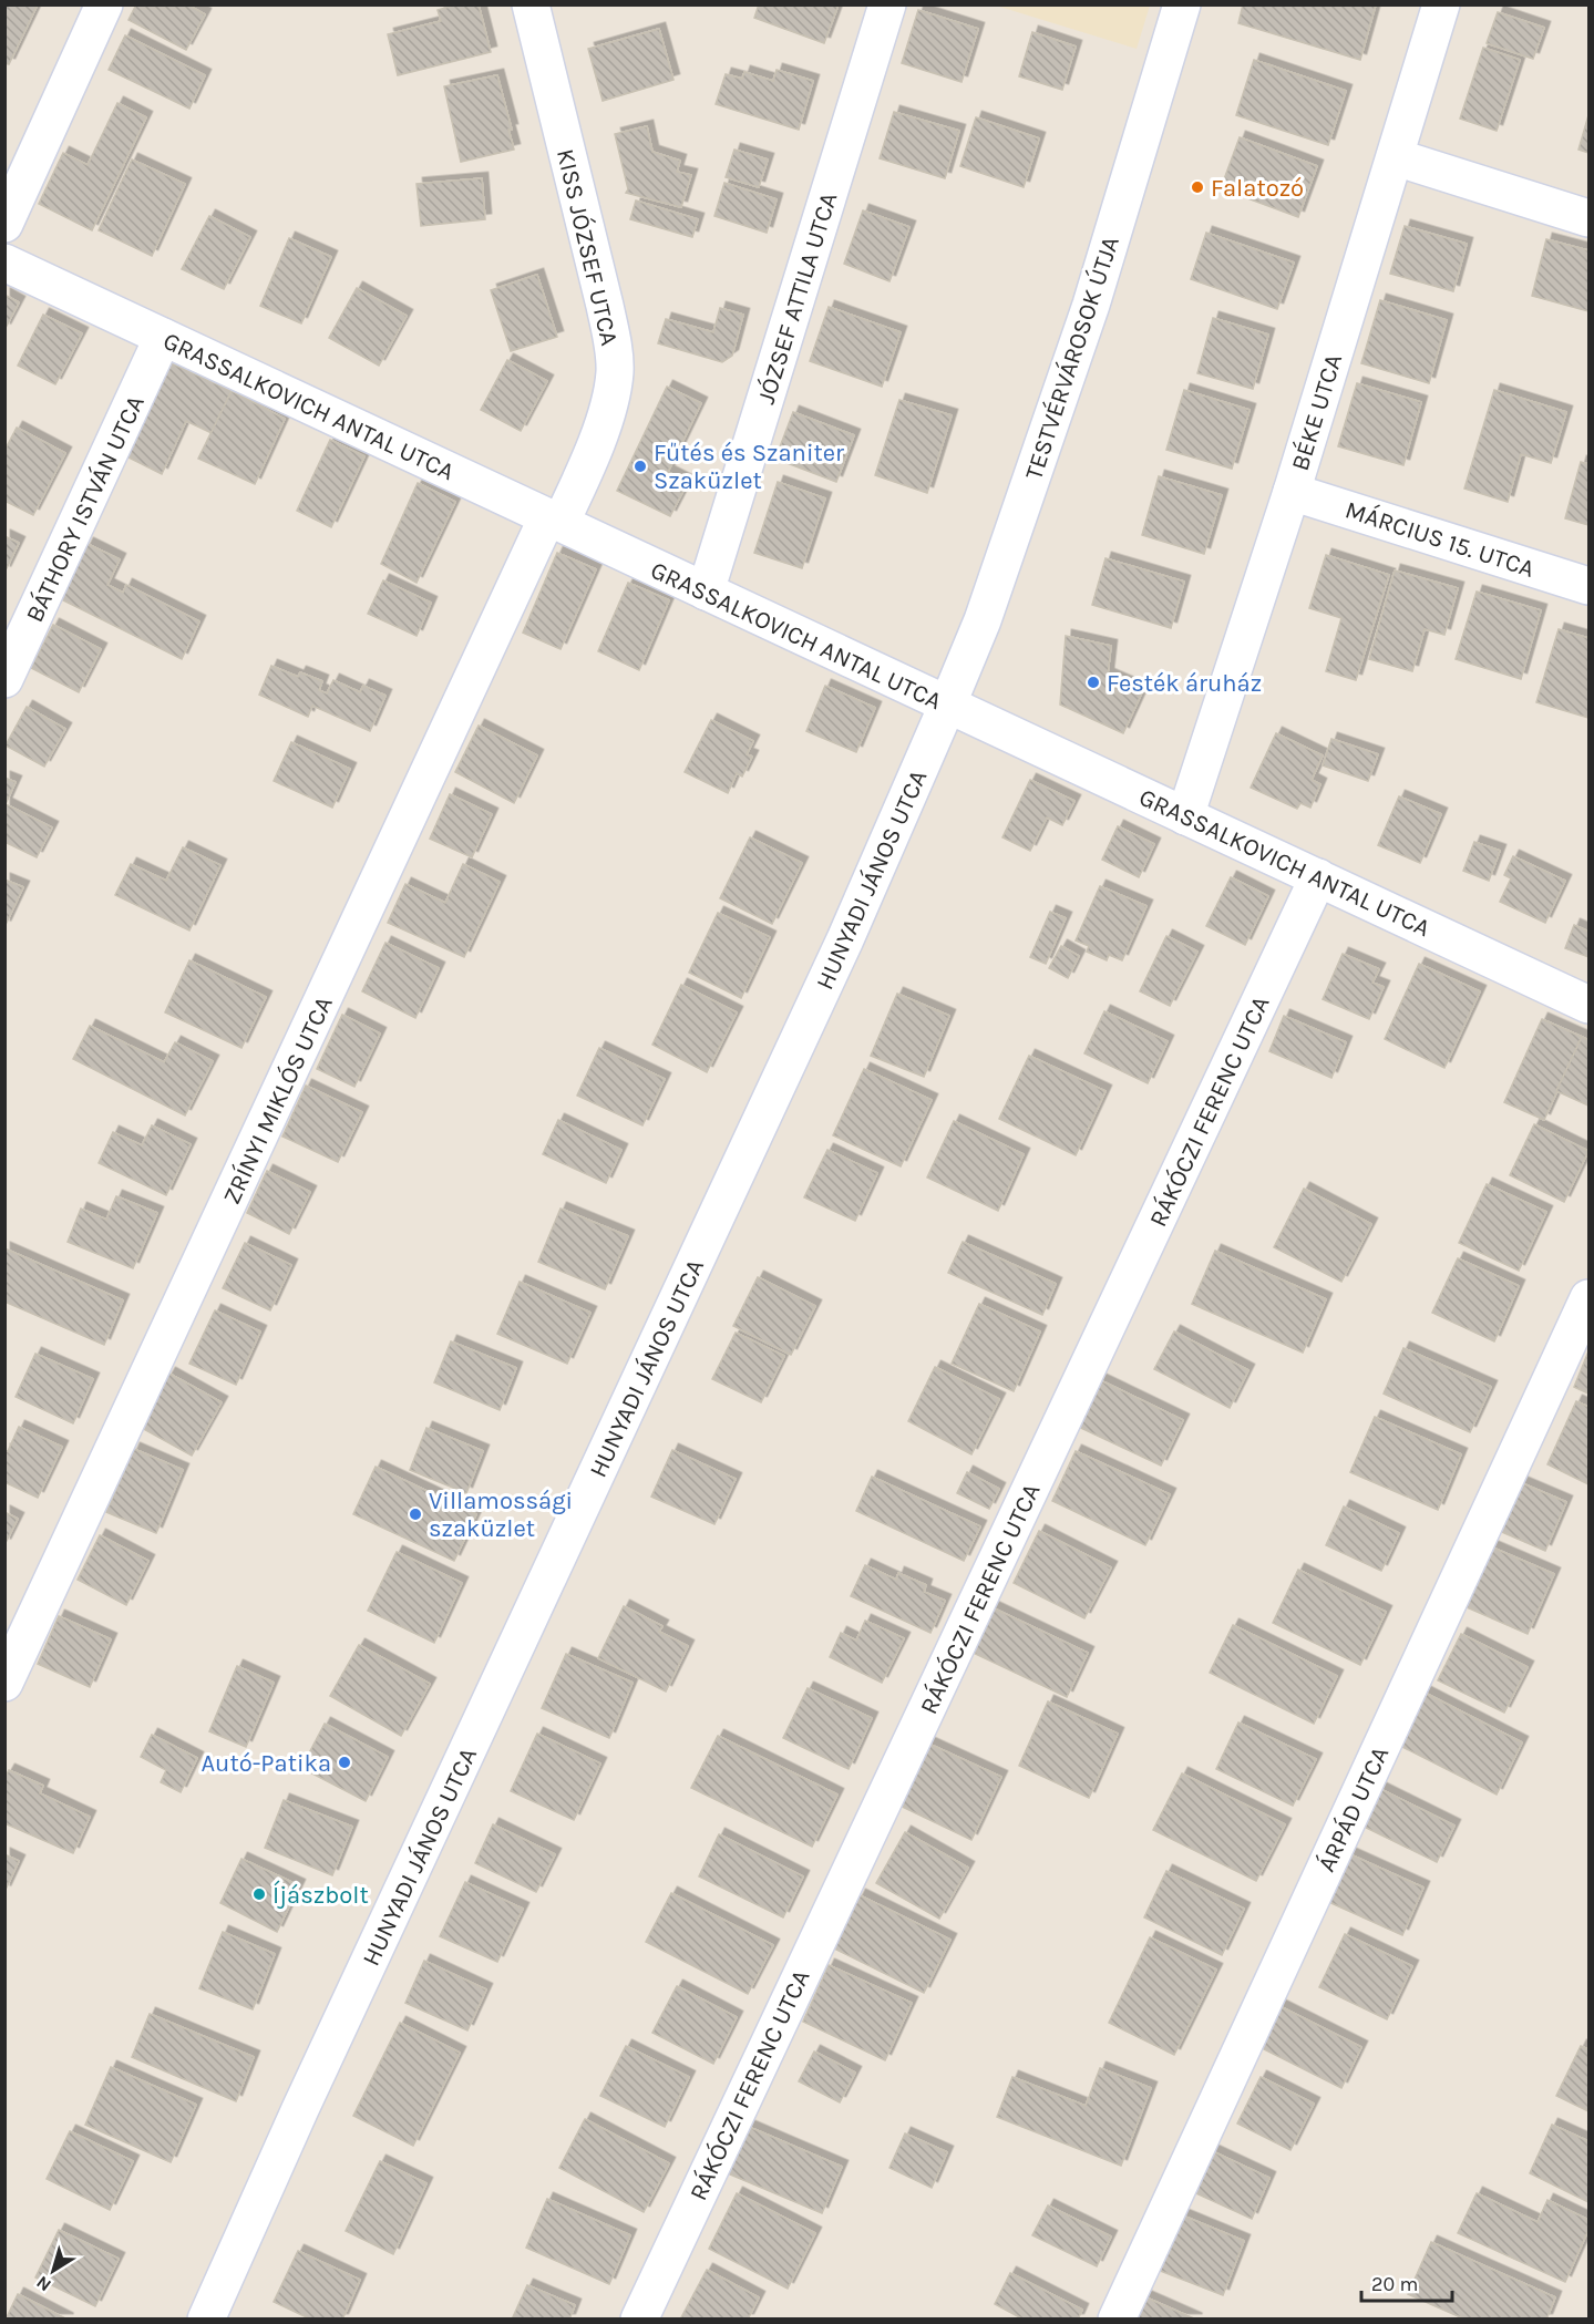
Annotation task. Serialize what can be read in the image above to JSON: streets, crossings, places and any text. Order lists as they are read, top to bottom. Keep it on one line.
{"streets":{"street":["KISS JÓZSEF UTCA","JÓZSEF ATTILA UTCA","TESTVÉRVÁROSOK ÚTJA","GRASSALKOVICH ANTAL UTCA","BÉKE UTCA","BÁTHORY ISTVÁN UTCA","MÁRCIUS 15. UTCA","HUNYADI JÁNOS UTCA","ZRÍNYI MIKLÓS UTCA","RÁKÓCZI FERENC UTCA","ÁRPÁD UTCA"]},"crossings":[["KISS JÓZSEF UTCA","GRASSALKOVICH ANTAL UTCA"],["KISS JÓZSEF UTCA","ZRÍNYI MIKLÓS UTCA"],["JÓZSEF ATTILA UTCA","GRASSALKOVICH ANTAL UTCA"],["TESTVÉRVÁROSOK ÚTJA","GRASSALKOVICH ANTAL UTCA"],["TESTVÉRVÁROSOK ÚTJA","HUNYADI JÁNOS UTCA"],["GRASSALKOVICH ANTAL UTCA","BÉKE UTCA"],["GRASSALKOVICH ANTAL UTCA","BÁTHORY ISTVÁN UTCA"],["GRASSALKOVICH ANTAL UTCA","HUNYADI JÁNOS UTCA"],["GRASSALKOVICH ANTAL UTCA","ZRÍNYI MIKLÓS UTCA"],["GRASSALKOVICH ANTAL UTCA","RÁKÓCZI FERENC UTCA"],["BÉKE UTCA","MÁRCIUS 15. UTCA"]],"places":["Falatozó","Fűtés és Szaniter Szaküzlet","Festék áruház","Villamossági szaküzlet","Autó-Patika","Íjászbolt"],"scale_bar":"20 m","north":"bottom left"}
